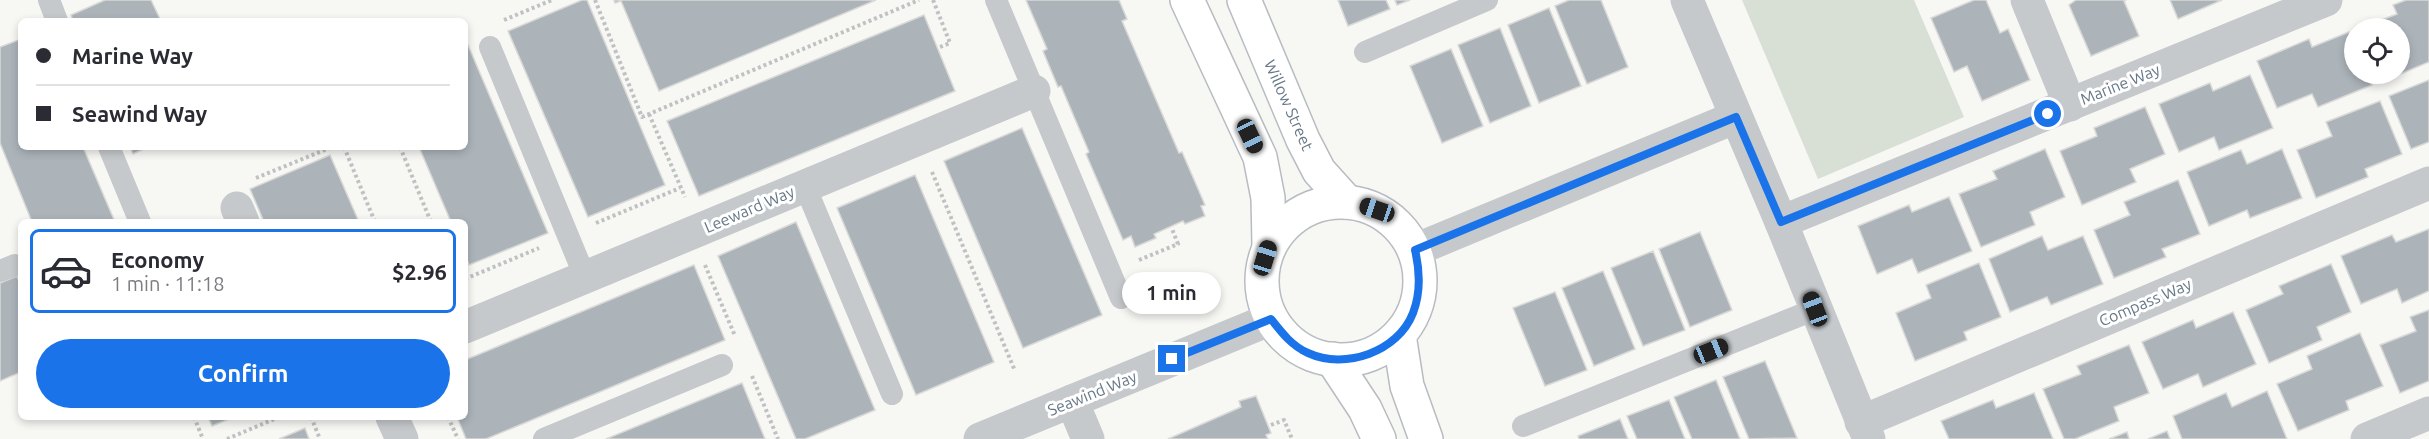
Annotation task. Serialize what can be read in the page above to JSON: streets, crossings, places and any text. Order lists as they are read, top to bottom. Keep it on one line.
{"streets":{"street":["Marine Way","Willow Street","Leeward Way","Compass Way","Seawind Way"]},"crossings":[["Willow Street","Seawind Way"]],"page":{"banner":["Marine Way","Seawind Way"],"list":[{"name":"Economy","note":"1 min · 11:18","value":"$2.96"}],"bubble":"1 min","buttons":"Confirm"}}
